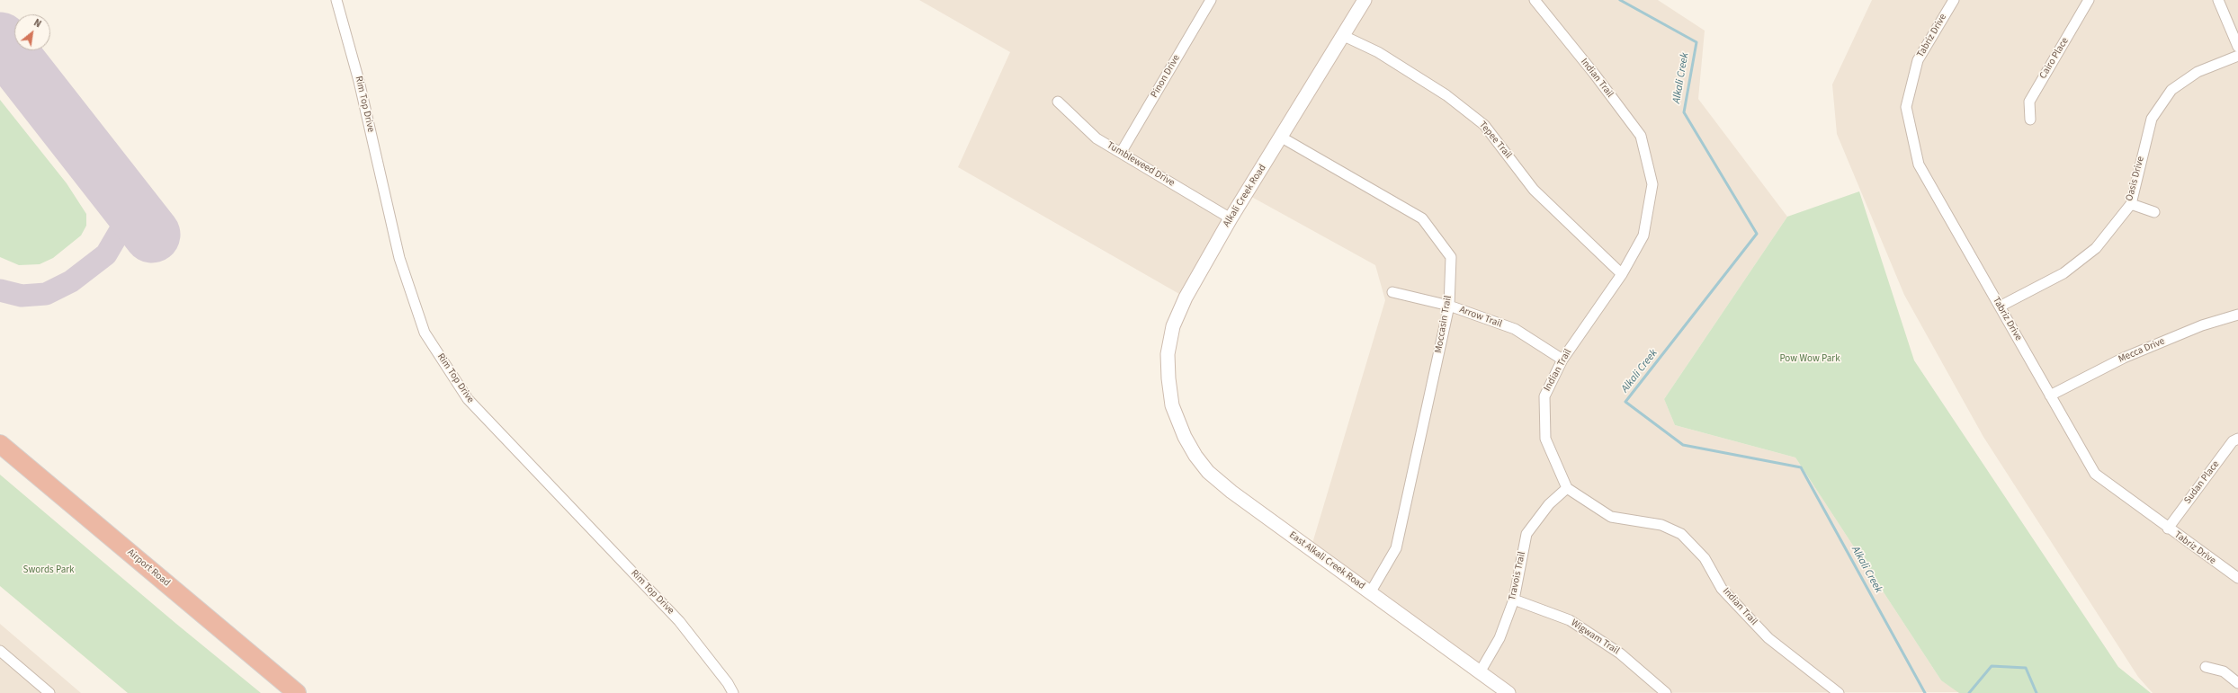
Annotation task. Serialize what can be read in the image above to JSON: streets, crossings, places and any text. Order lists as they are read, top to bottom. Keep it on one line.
{"streets":{"highway":["Airport Road"],"street":["Tabriz Drive","Cairo Place","Pinon Drive","Indian Trail","Rim Top Drive","Tepee Trail","Tumbleweed Drive","Oasis Drive","Alkali Creek Road","Arrow Trail","Moccasin Trail","Mecca Drive","Sudan Place","East Alkali Creek Road","Travois Trail","Wigwam Trail"]},"crossings":[["Tabriz Drive","Oasis Drive"],["Tabriz Drive","Mecca Drive"],["Tabriz Drive","Sudan Place"],["Pinon Drive","Tumbleweed Drive"],["Indian Trail","Tepee Trail"],["Indian Trail","Arrow Trail"],["Indian Trail","Travois Trail"],["Tepee Trail","Alkali Creek Road"],["Tumbleweed Drive","Alkali Creek Road"],["Alkali Creek Road","Moccasin Trail"],["Alkali Creek Road","East Alkali Creek Road"],["Arrow Trail","Moccasin Trail"],["Moccasin Trail","East Alkali Creek Road"],["East Alkali Creek Road","Travois Trail"],["Travois Trail","Wigwam Trail"]],"water":["Alkali Creek"],"parks":["Pow Wow Park","Swords Park"],"north":"top right"}
